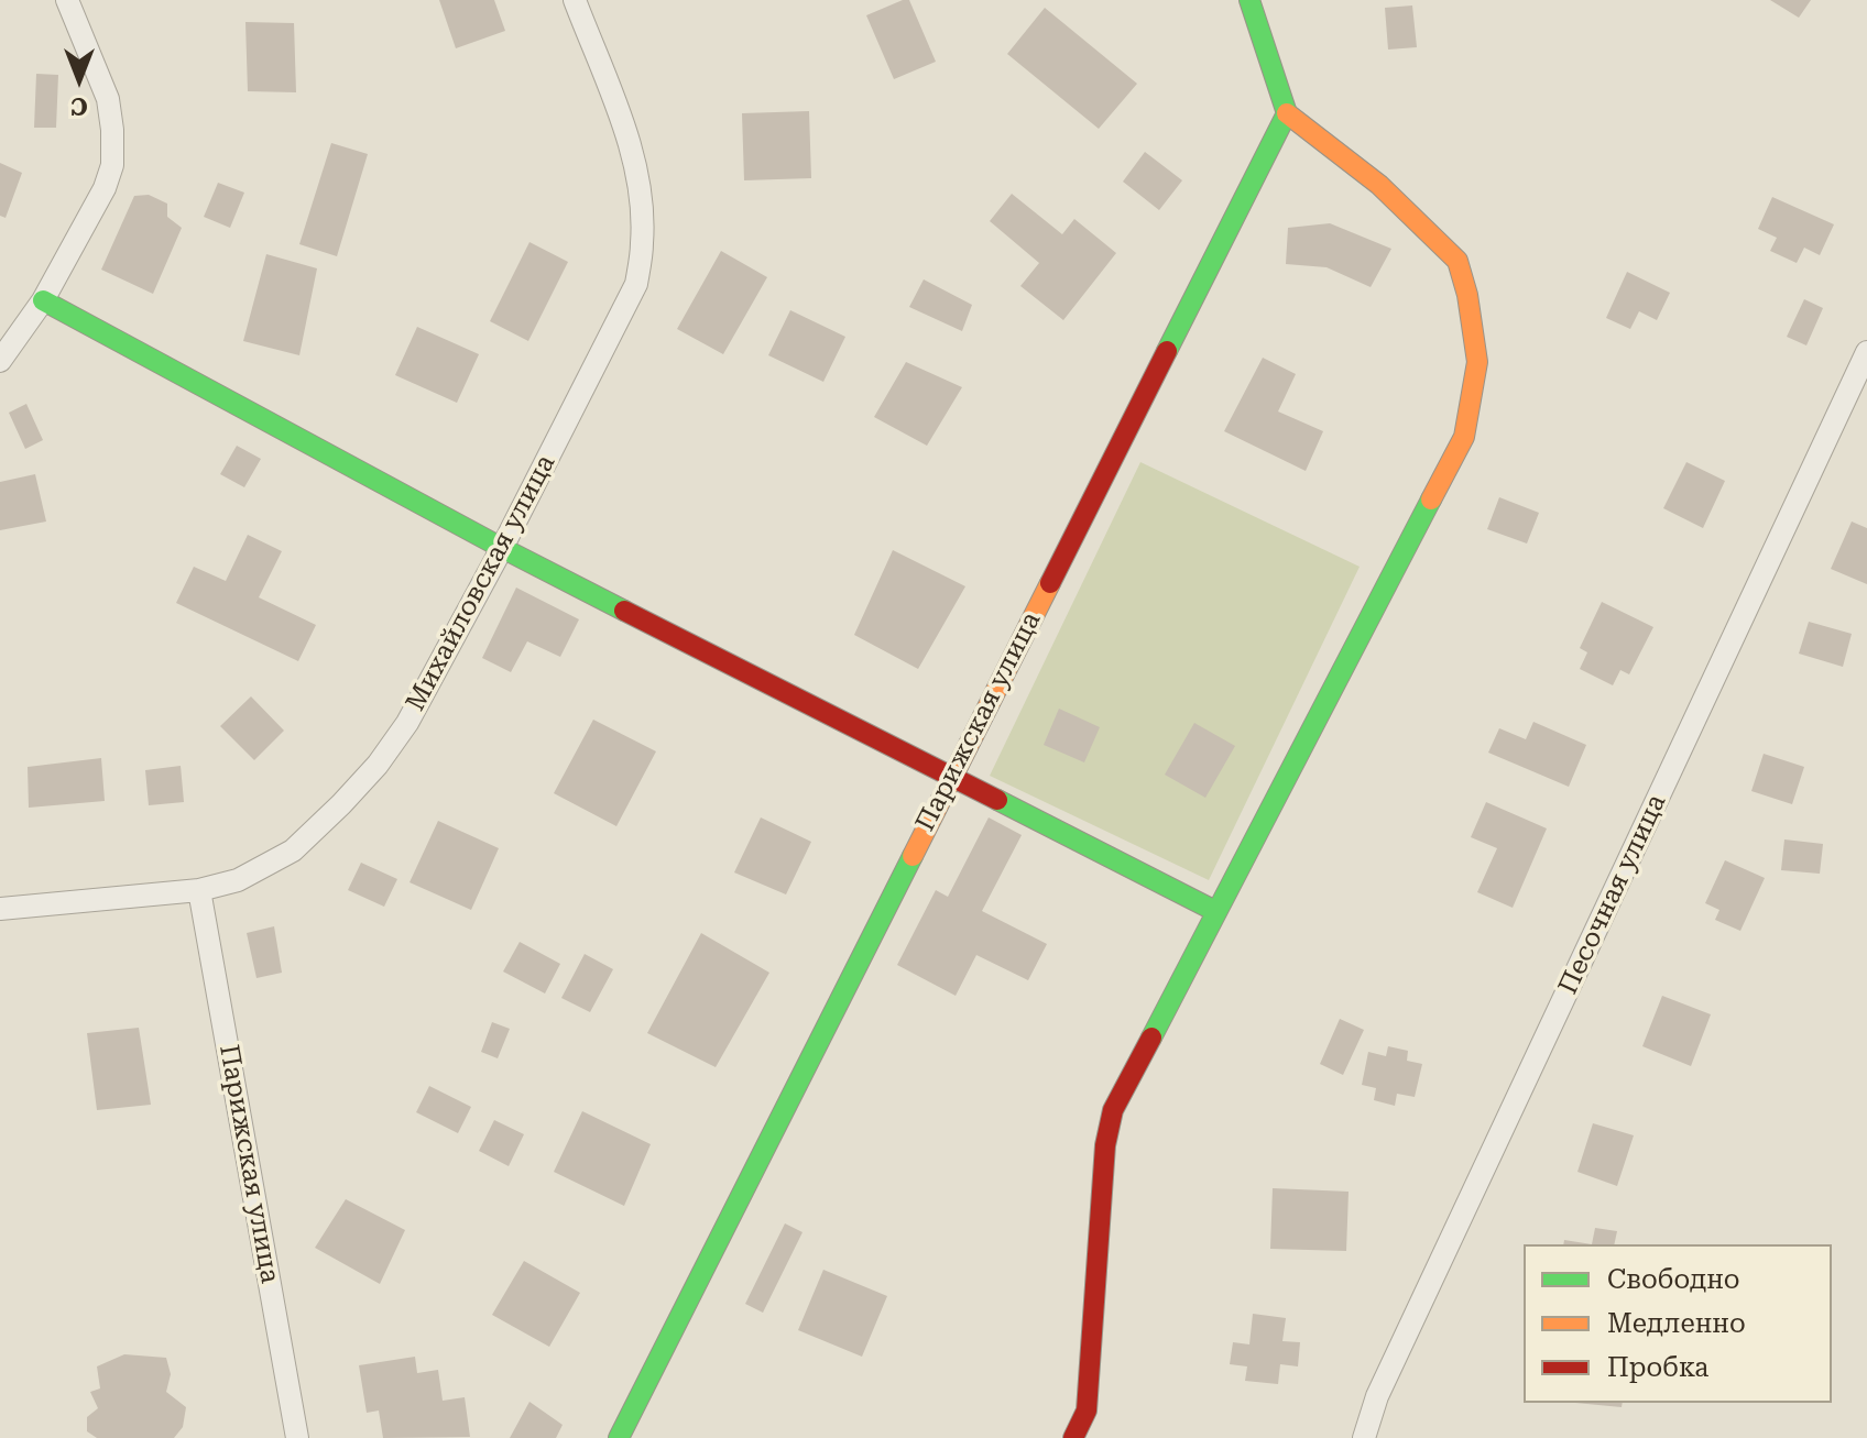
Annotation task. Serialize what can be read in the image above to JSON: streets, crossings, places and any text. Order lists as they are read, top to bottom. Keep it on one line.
{"streets":{"street":["Михайловская улица","Парижская улица","Песочная улица"]},"crossings":[["Михайловская улица","Парижская улица"]],"legend":["Свободно","Медленно","Пробка"],"north":"bottom"}
